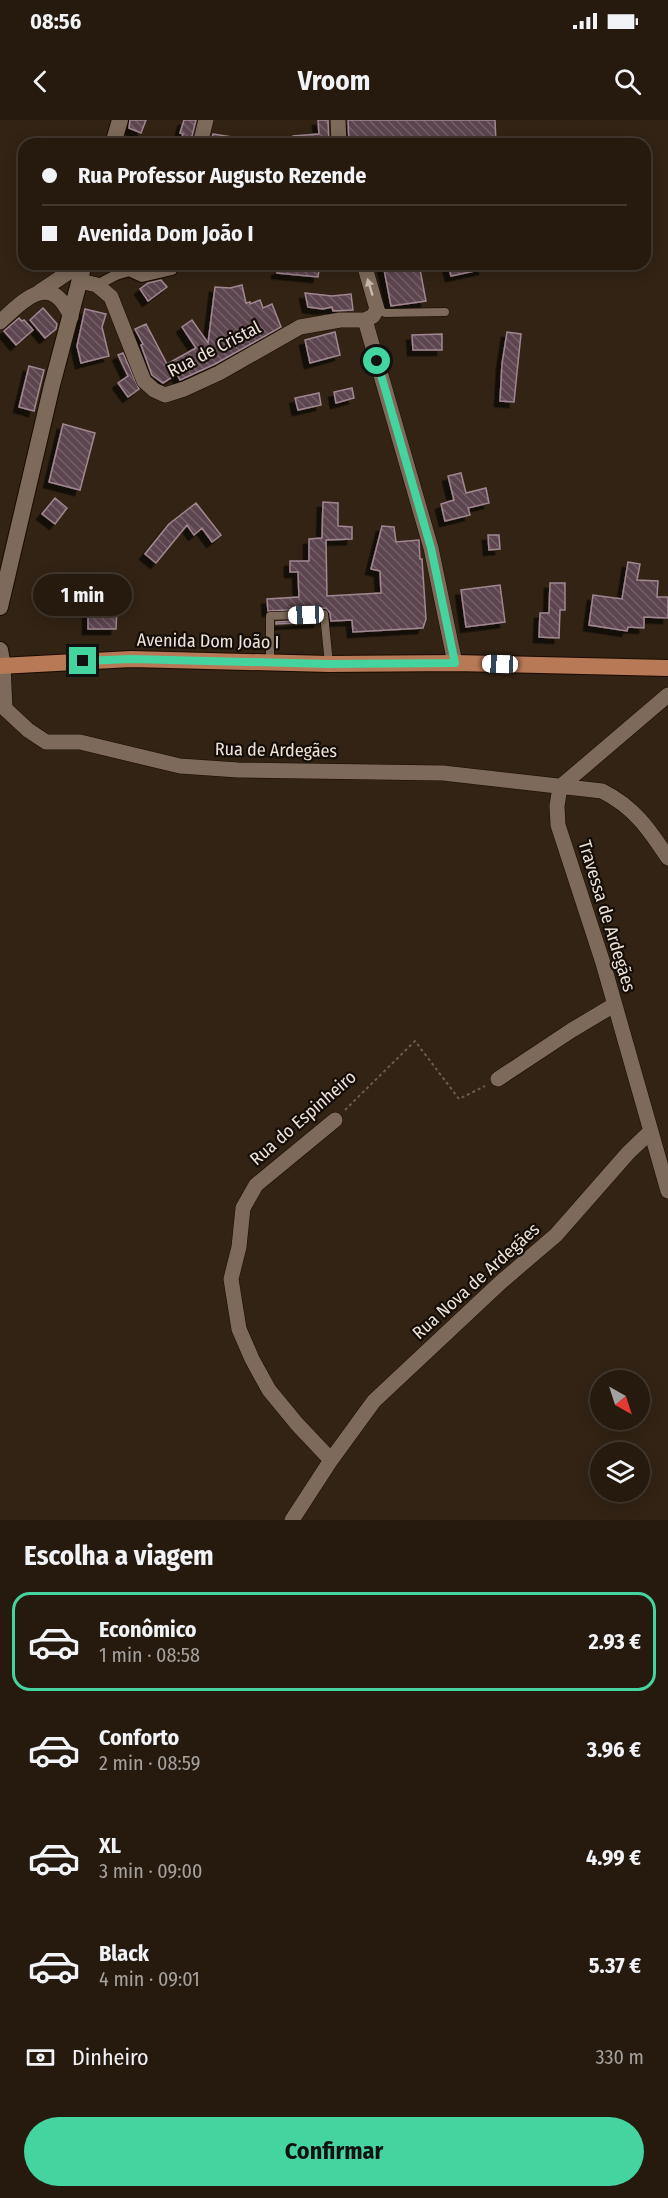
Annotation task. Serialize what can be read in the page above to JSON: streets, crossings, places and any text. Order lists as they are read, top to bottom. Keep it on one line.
{"streets":{"main road":["Avenida Dom João I"],"street":["Rua de Cristal","Rua de Ardegães","Travessa de Ardegães","Rua do Espinheiro","Rua Nova de Ardegães"]},"crossings":[["Avenida Dom João I","Rua de Ardegães"],["Rua de Ardegães","Travessa de Ardegães"],["Travessa de Ardegães","Rua Nova de Ardegães"],["Rua do Espinheiro","Rua Nova de Ardegães"]],"north":"bottom right","page":{"status":"08:56","header":"Vroom","banner":["Rua Professor Augusto Rezende","Avenida Dom João I"],"bubble":"1 min","heading":"Escolha a viagem","list":[{"name":"Econômico","note":"1 min · 08:58","value":"2.93 €"},{"name":"Conforto","note":"2 min · 08:59","value":"3.96 €"},{"name":"XL","note":"3 min · 09:00","value":"4.99 €"},{"name":"Black","note":"4 min · 09:01","value":"5.37 €"}],"pay":["Dinheiro","330 m"],"buttons":"Confirmar"}}
